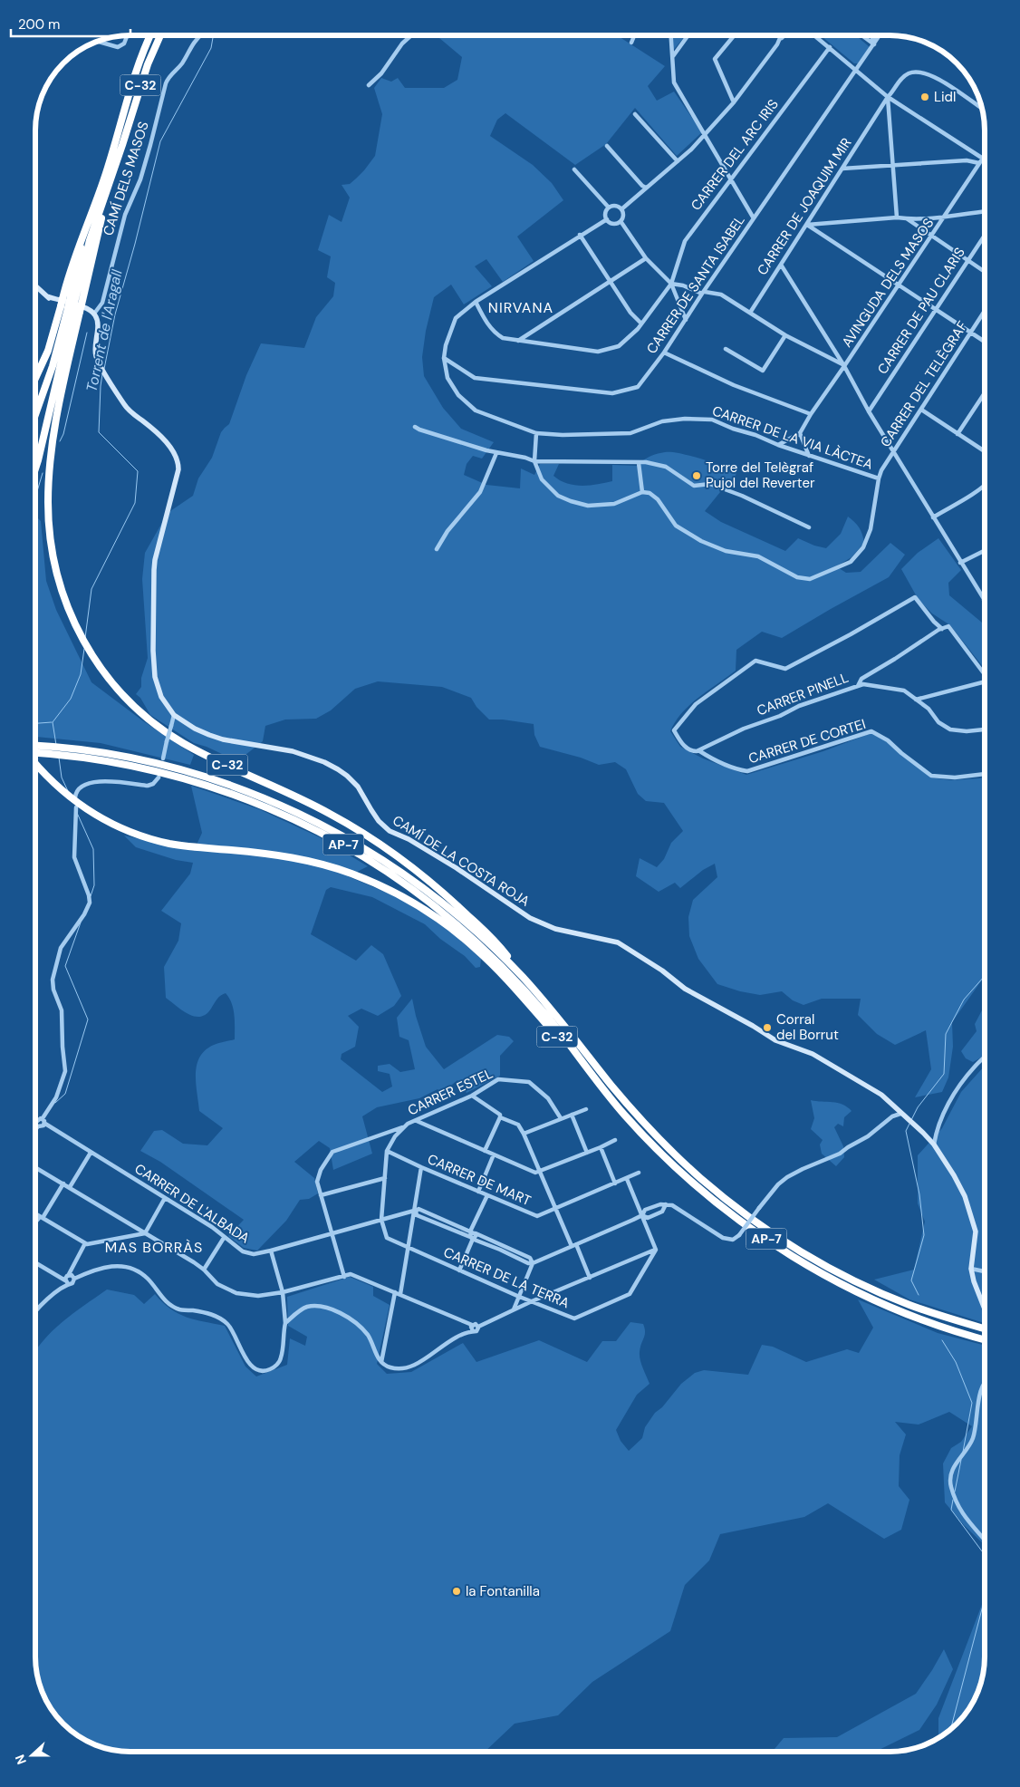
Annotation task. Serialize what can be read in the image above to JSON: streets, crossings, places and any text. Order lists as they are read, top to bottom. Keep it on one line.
{"streets":{"highway":["C-32","AP-7"],"street":["CARRER DEL ARC IRIS","CAMÍ DELS MASOS","CARRER DE JOAQUIM MIR","AVINGUDA DELS MASOS","CARRER DE SANTA ISABEL","CARRER DE PAU CLARIS","CARRER DEL TELÈGRAF","CARRER DE LA VIA LÀCTEA","CARRER PINELL","CARRER DE CORTEI","CAMÍ DE LA COSTA ROJA","CARRER ESTEL","CARRER DE MART","CARRER DE L'ALBADA","CARRER DE LA TERRA"]},"crossings":[["C-32","AP-7"],["CARRER DEL ARC IRIS","CARRER DE LA VIA LÀCTEA"],["CAMÍ DELS MASOS","CAMÍ DE LA COSTA ROJA"],["CARRER DE SANTA ISABEL","CARRER DE LA VIA LÀCTEA"],["CARRER DEL TELÈGRAF","CARRER DE LA VIA LÀCTEA"],["CARRER PINELL","CARRER DE CORTEI"],["CARRER ESTEL","CARRER DE MART"],["CARRER ESTEL","CARRER DE L'ALBADA"],["CARRER ESTEL","CARRER DE LA TERRA"],["CARRER DE L'ALBADA","CARRER DE LA TERRA"]],"districts":["NIRVANA","MAS BORRÀS"],"water":["Torrent de l'Aragall"],"places":["Lidl","Torre del Telègraf Pujol del Reverter","Corral del Borrut","la Fontanilla"],"scale_bar":"200 m","north":"left"}
